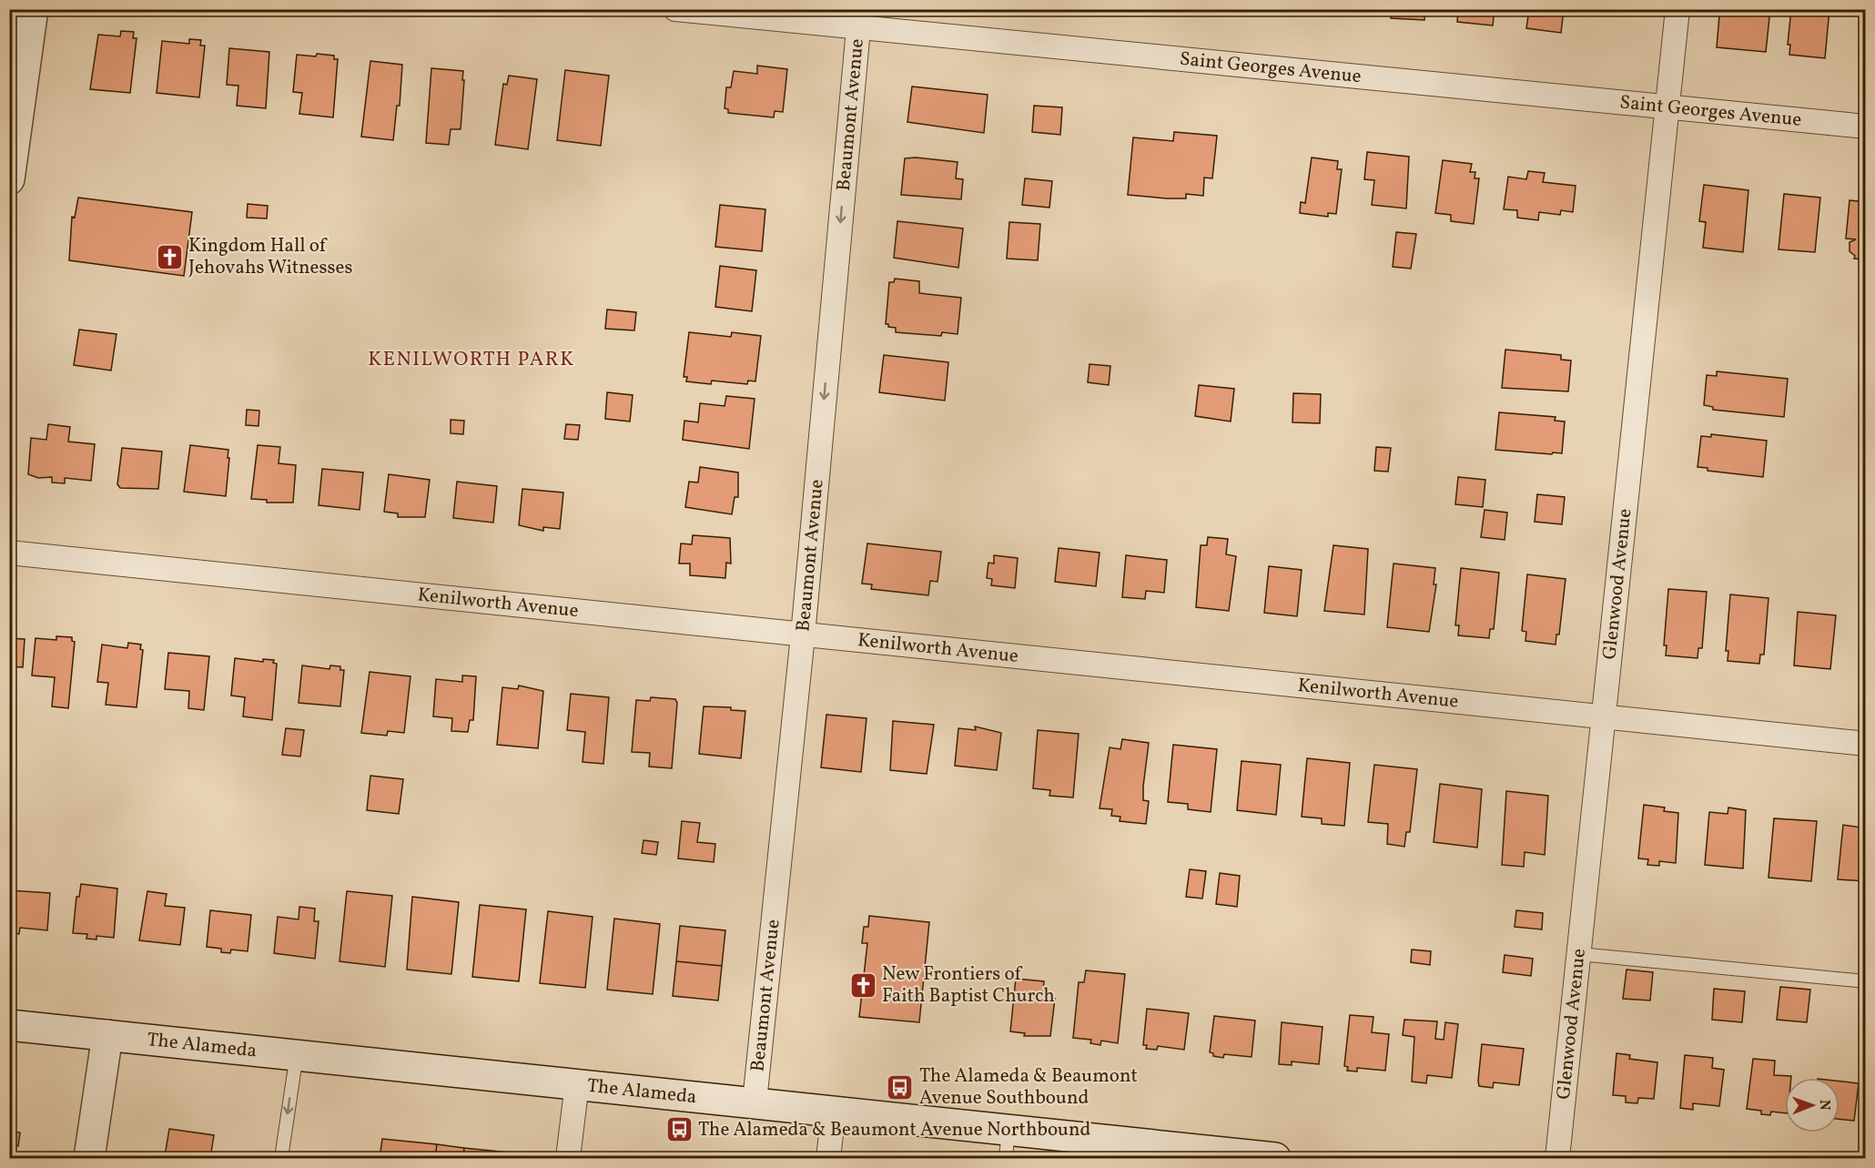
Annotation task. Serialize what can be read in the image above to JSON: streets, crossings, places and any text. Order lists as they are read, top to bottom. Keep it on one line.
{"streets":{"main road":["The Alameda"],"street":["Saint Georges Avenue","Beaumont Avenue","Glenwood Avenue","Kenilworth Avenue"]},"crossings":[["Saint Georges Avenue","Beaumont Avenue"],["Saint Georges Avenue","Glenwood Avenue"],["Beaumont Avenue","Kenilworth Avenue"],["Beaumont Avenue","The Alameda"],["Glenwood Avenue","Kenilworth Avenue"]],"one_way":["Beaumont Avenue"],"districts":["KENILWORTH PARK"],"places":{"church":["Kingdom Hall of Jehovahs Witnesses","New Frontiers of Faith Baptist Church"],"bus stop":["The Alameda & Beaumont Avenue Southbound","The Alameda & Beaumont Avenue Northbound"]},"north":"right"}
